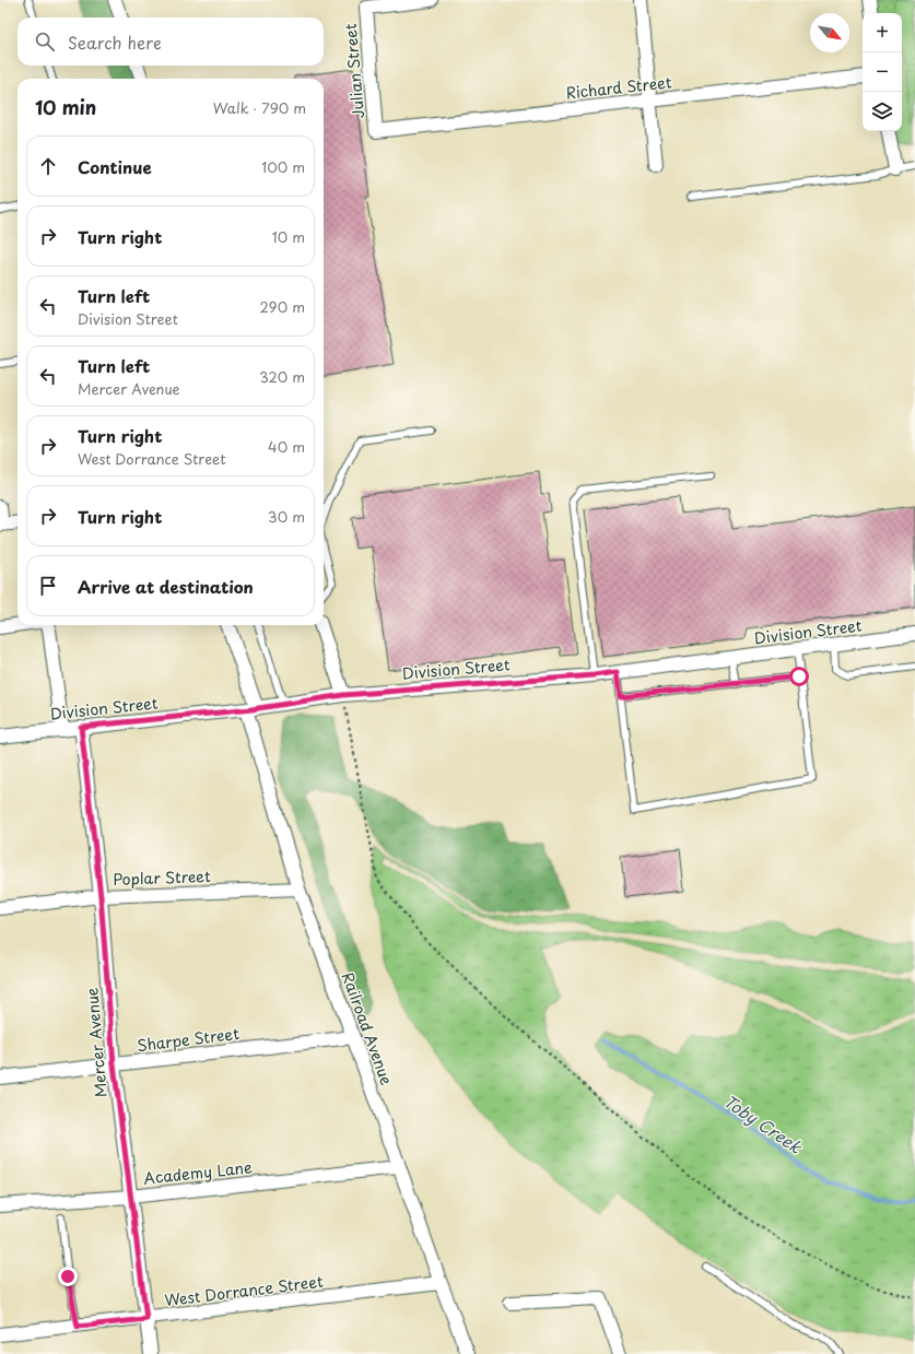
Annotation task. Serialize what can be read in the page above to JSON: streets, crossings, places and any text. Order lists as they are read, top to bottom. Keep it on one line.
{"streets":{"street":["Julian Street","Richard Street","Division Street","Poplar Street","Railroad Avenue","Sharpe Street","Mercer Avenue","Academy Lane","West Dorrance Street"]},"crossings":[["Julian Street","Richard Street"],["Division Street","Railroad Avenue"],["Division Street","Mercer Avenue"],["Poplar Street","Railroad Avenue"],["Poplar Street","Mercer Avenue"],["Railroad Avenue","Sharpe Street"],["Railroad Avenue","Academy Lane"],["Railroad Avenue","West Dorrance Street"],["Sharpe Street","Mercer Avenue"],["Mercer Avenue","Academy Lane"],["Mercer Avenue","West Dorrance Street"]],"water":["Toby Creek"],"north":"bottom right","page":{"map_buttons":["+","−"],"search":"Search here","heading":["10 min","Walk · 790 m"],"list":[["Continue","100 m"],["Turn right","10 m"],["Turn left","Division Street","290 m"],["Turn left","Mercer Avenue","320 m"],["Turn right","West Dorrance Street","40 m"],["Turn right","30 m"],"Arrive at destination"]}}
